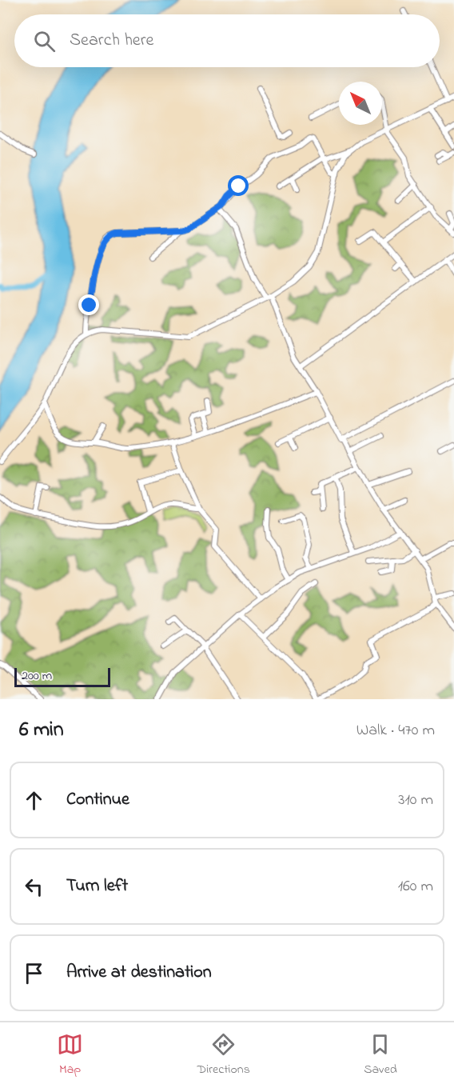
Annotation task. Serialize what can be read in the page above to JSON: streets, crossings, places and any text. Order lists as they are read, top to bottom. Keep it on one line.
{"scale_bar":"200 m","north":"top left","page":{"search":"Search here","scale":"200 m","heading":["6 min","Walk · 470 m"],"list":[["Continue","310 m"],["Turn left","160 m"],"Arrive at destination"],"nav":["Map","Directions","Saved"]}}
